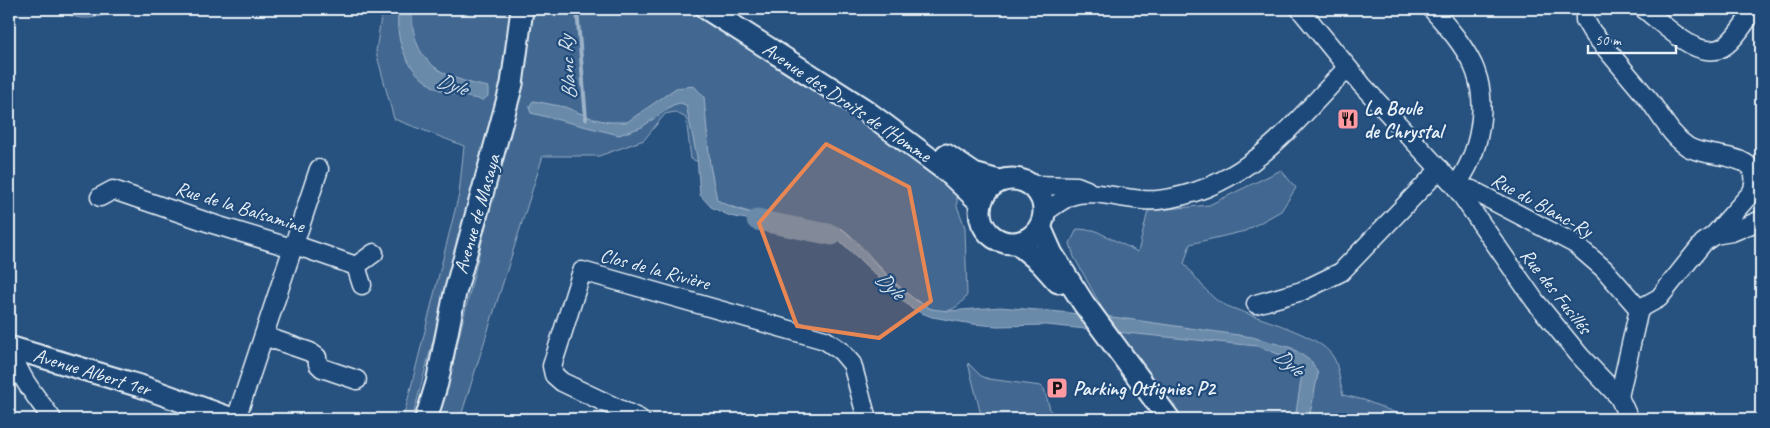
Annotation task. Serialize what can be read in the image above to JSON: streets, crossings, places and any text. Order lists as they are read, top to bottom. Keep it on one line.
{"streets":{"main road":["Avenue des Droits de l'Homme","Avenue de Masaya","Avenue Albert 1er"],"street":["Rue du Blanc-Ry","Rue de la Balsamine","Clos de la Rivière","Rue des Fusillés"]},"crossings":[["Rue du Blanc-Ry","Rue des Fusillés"]],"water":["Blanc Ry","Dyle"],"places":{"restaurant":["La Boule de Chrystal"],"parking":["Parking Ottignies P2"]},"scale_bar":"50 m"}
